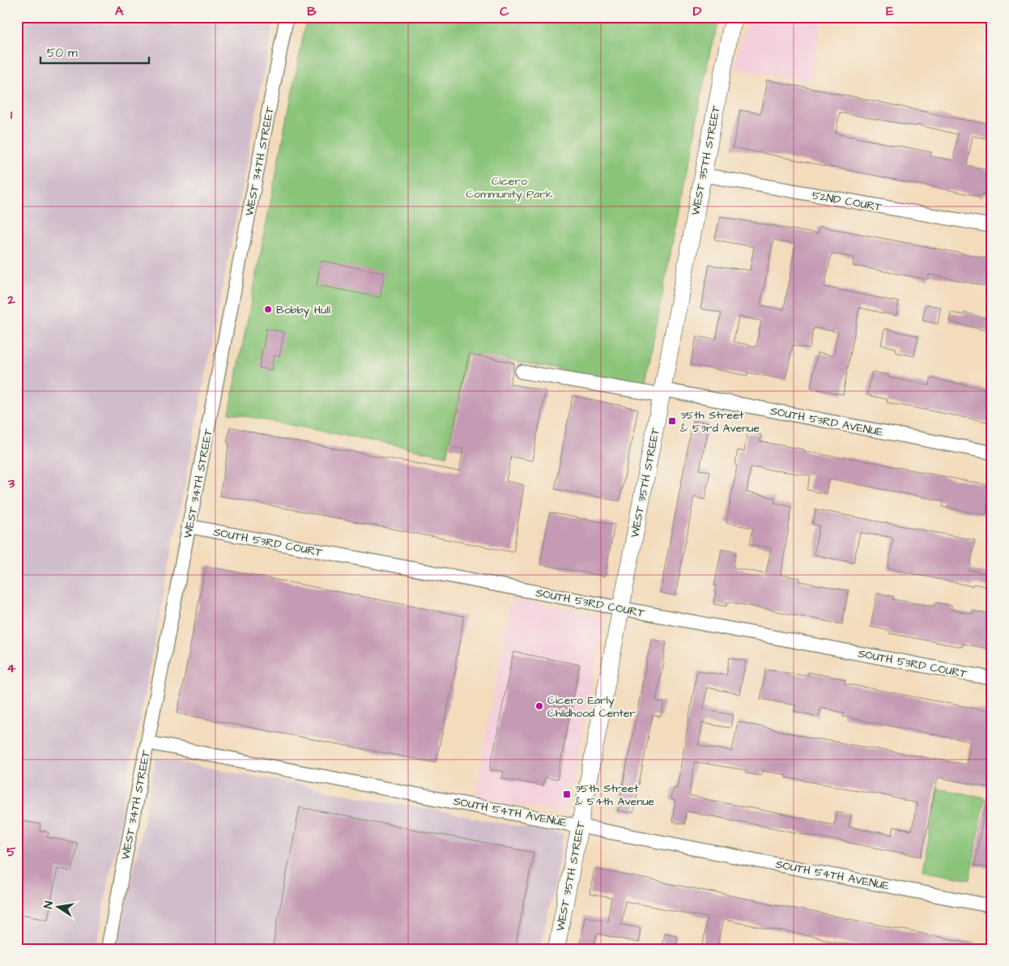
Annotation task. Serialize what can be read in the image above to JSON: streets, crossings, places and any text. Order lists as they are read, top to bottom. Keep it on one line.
{"streets":{"street":["WEST 35TH STREET","WEST 34TH STREET","52ND COURT","SOUTH 53RD AVENUE","SOUTH 53RD COURT","SOUTH 54TH AVENUE"]},"crossings":[["WEST 35TH STREET","52ND COURT"],["WEST 35TH STREET","SOUTH 53RD AVENUE"],["WEST 35TH STREET","SOUTH 53RD COURT"],["WEST 35TH STREET","SOUTH 54TH AVENUE"],["WEST 34TH STREET","SOUTH 53RD COURT"],["WEST 34TH STREET","SOUTH 54TH AVENUE"]],"parks":["Cicero Community Park"],"places":{"other":["Bobby Hull","Cicero Early Childhood Center"],"transit":["35th Street & 53rd Avenue","35th Street & 54th Avenue"]},"scale_bar":"50 m","north":"left","grid":{"columns":["A","B","C","D","E"],"rows":["1","2","3","4","5"]}}
